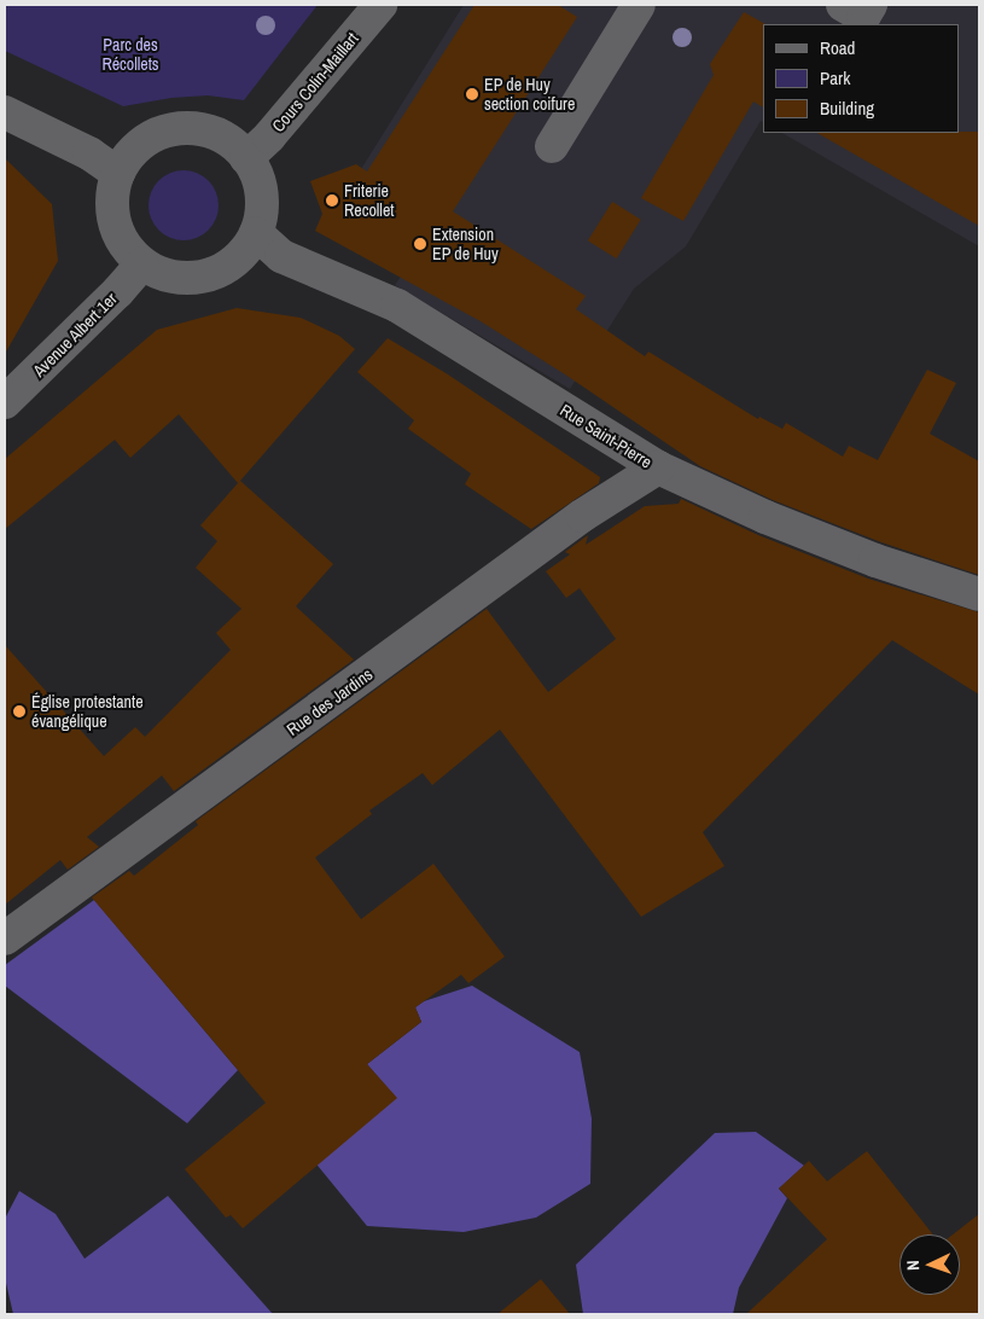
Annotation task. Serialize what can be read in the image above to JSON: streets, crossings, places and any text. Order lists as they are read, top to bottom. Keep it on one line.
{"streets":{"street":["Cours Colin-Maillart","Avenue Albert 1er","Rue Saint-Pierre","Rue des Jardins"]},"crossings":[["Cours Colin-Maillart","Avenue Albert 1er"],["Cours Colin-Maillart","Rue Saint-Pierre"],["Avenue Albert 1er","Rue Saint-Pierre"],["Rue Saint-Pierre","Rue des Jardins"]],"parks":["Parc des Récollets"],"places":["EP de Huy section coifure","Friterie Recollet","Extension EP de Huy","Église protestante évangélique"],"legend":["Road","Park","Building"],"north":"left"}
